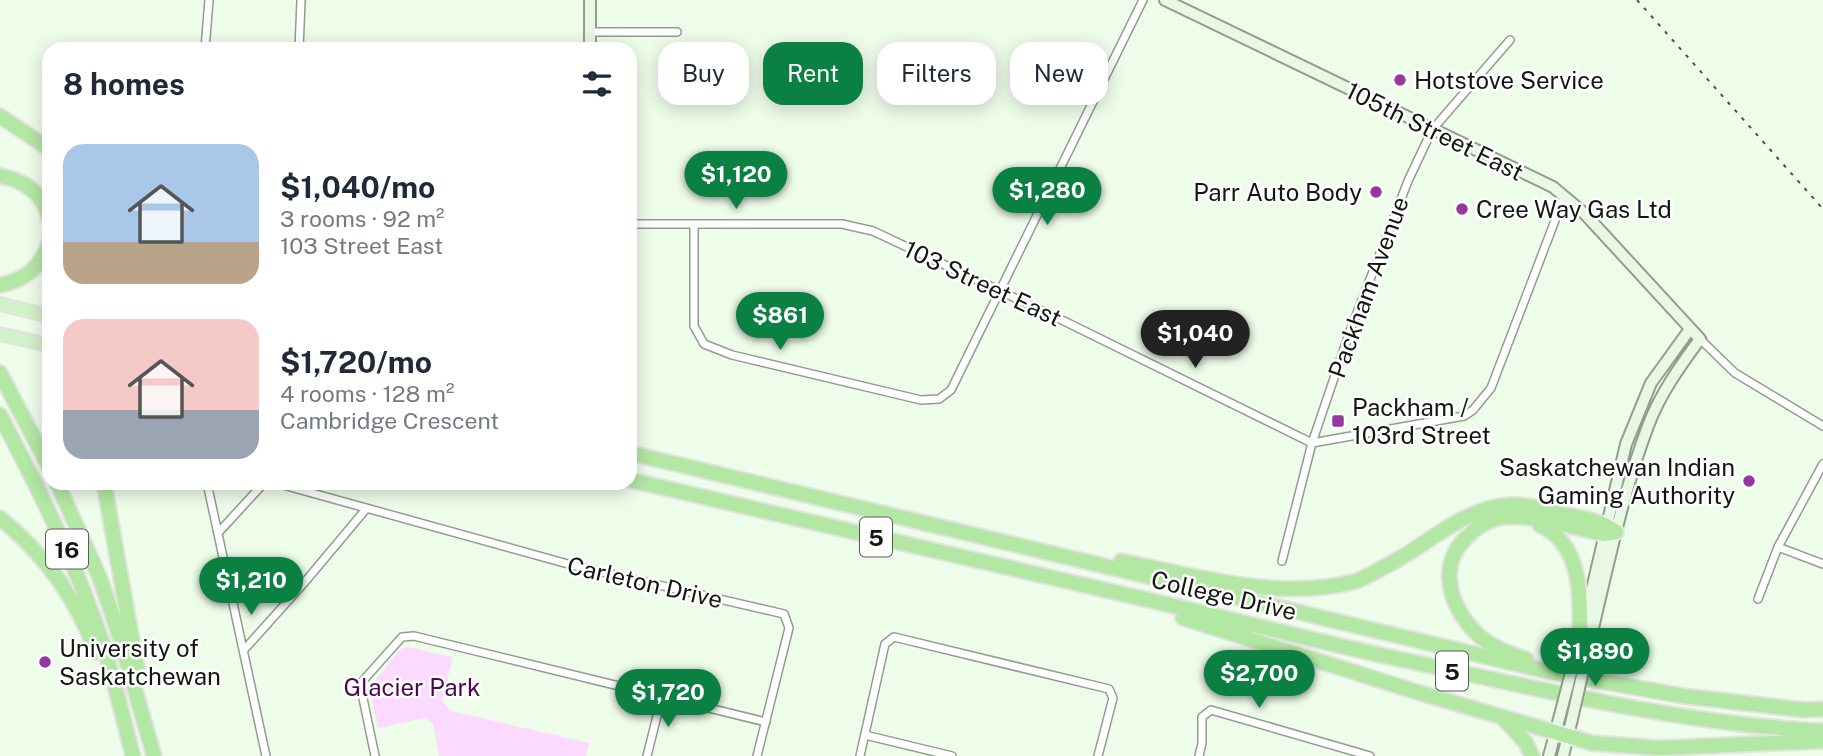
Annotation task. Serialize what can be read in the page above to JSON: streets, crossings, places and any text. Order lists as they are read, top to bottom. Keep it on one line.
{"streets":{"highway":["5","16","College Drive"],"street":["105th Street East","103 Street East","Packham Avenue","Carleton Drive"]},"crossings":[["105th Street East","Packham Avenue"],["103 Street East","Packham Avenue"]],"parks":["Glacier Park"],"places":{"other":["Hotstove Service","Parr Auto Body","Cree Way Gas Ltd","Saskatchewan Indian Gaming Authority","University of Saskatchewan"],"transit":["Packham / 103rd Street"]},"page":{"chip":["Buy","Rent","Filters","New"],"heading":"8 homes","list":[{"name":"$1,040/mo","note":"3 rooms · 92 m² · 103 Street East"},{"name":"$1,720/mo","note":"4 rooms · 128 m² · Cambridge Crescent"}],"price":["$1,120","$1,280","$861","$1,040","$1,210","$1,890","$2,700","$1,720"]}}
